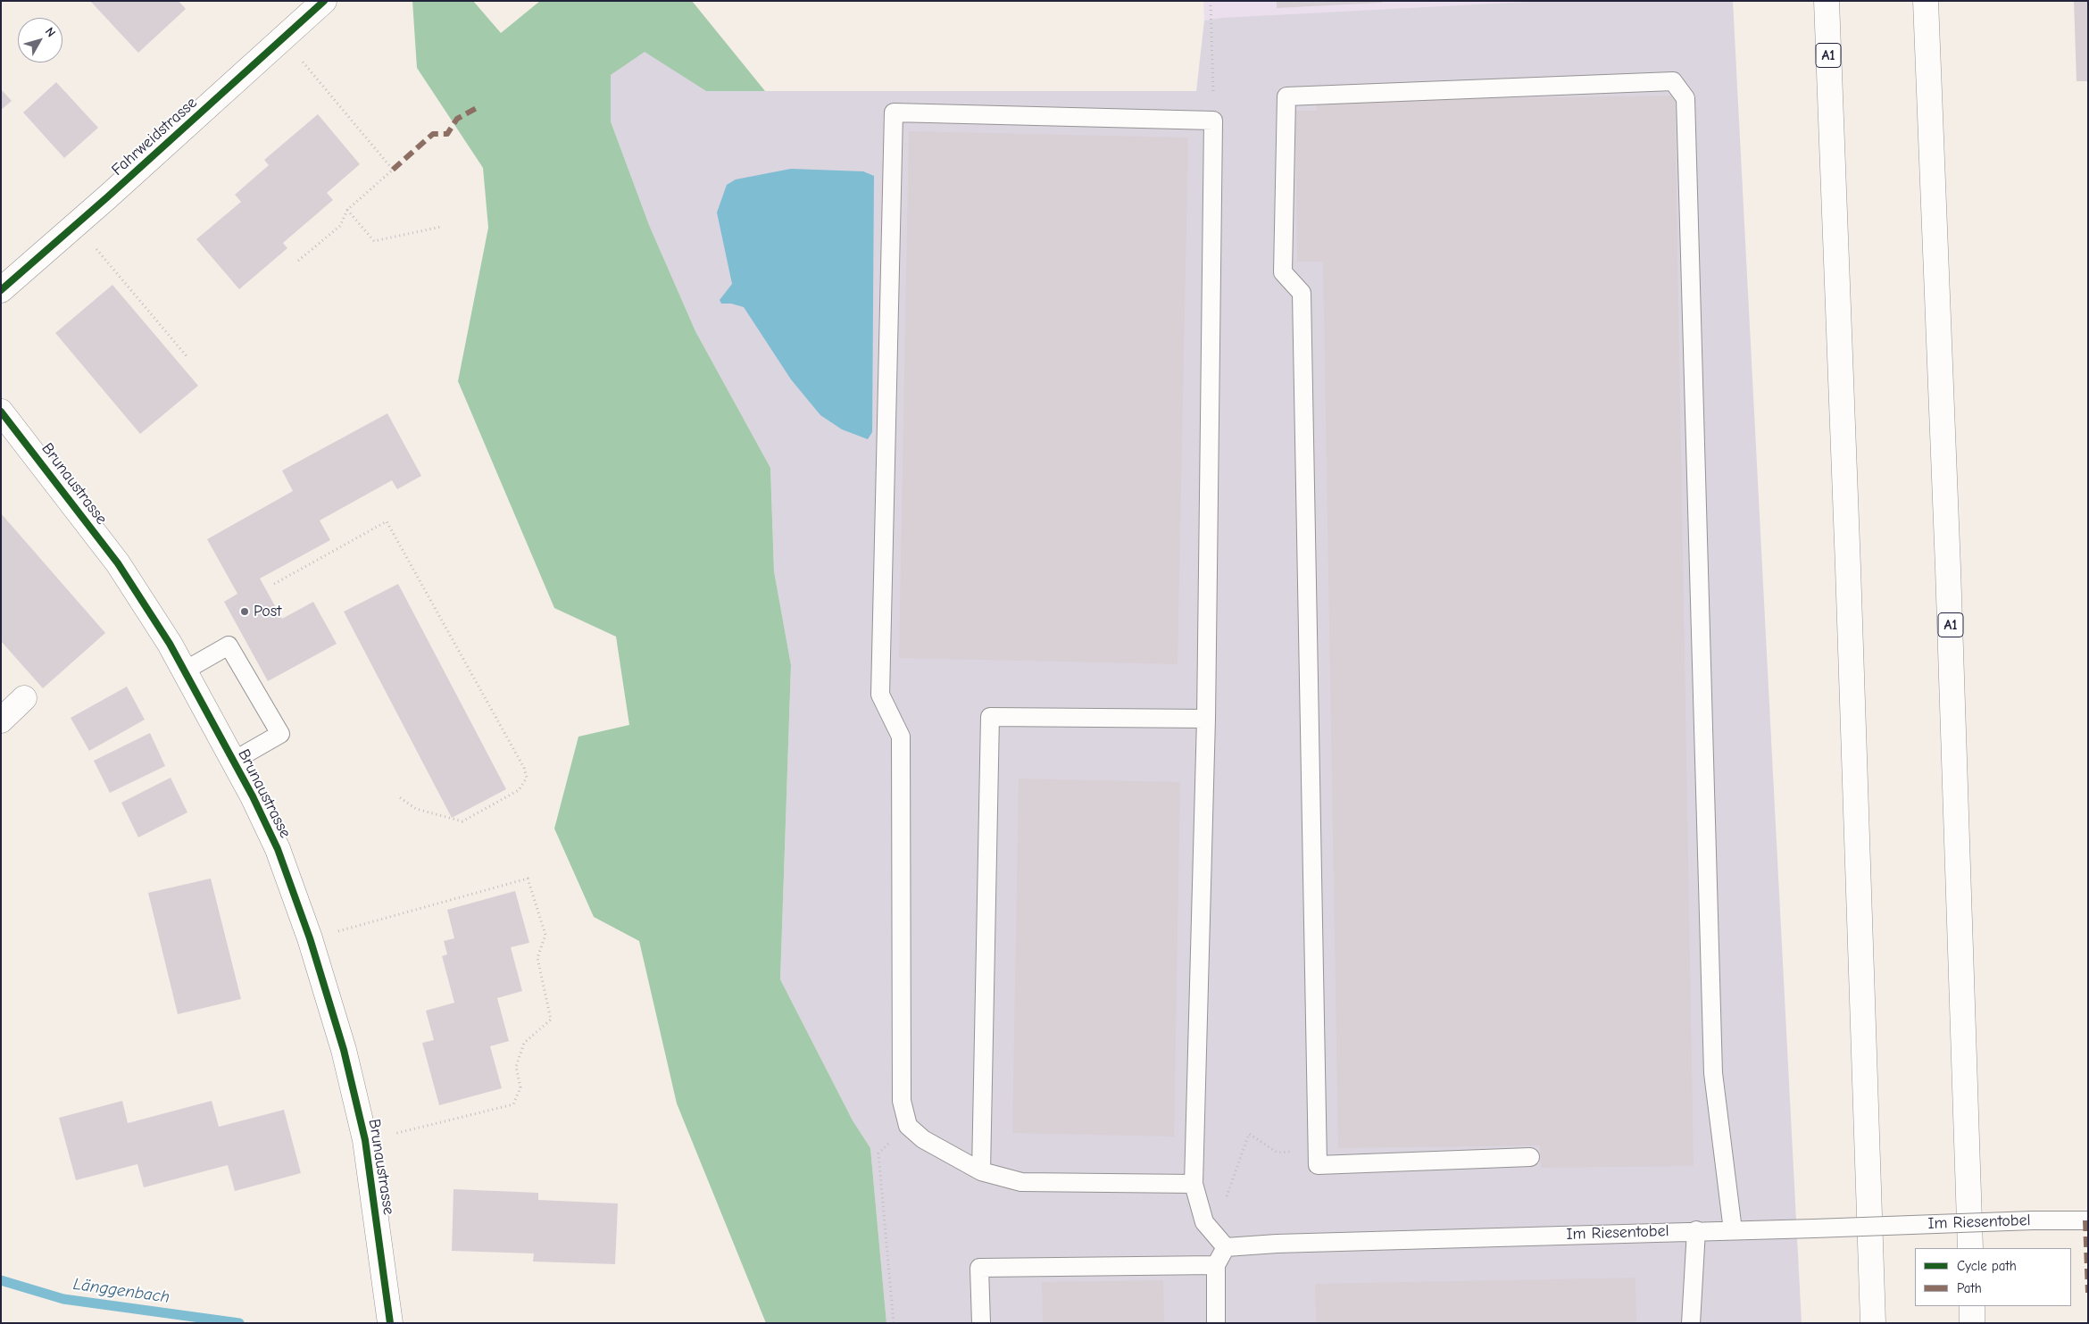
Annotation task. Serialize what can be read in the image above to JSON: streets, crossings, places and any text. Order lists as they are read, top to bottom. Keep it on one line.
{"streets":{"main road":["A1","Fahrweidstrasse","Brunaustrasse"],"lane":["Im Riesentobel"]},"water":["Länggenbach"],"places":["Post"],"legend":["Cycle path","Path"],"north":"top right"}
